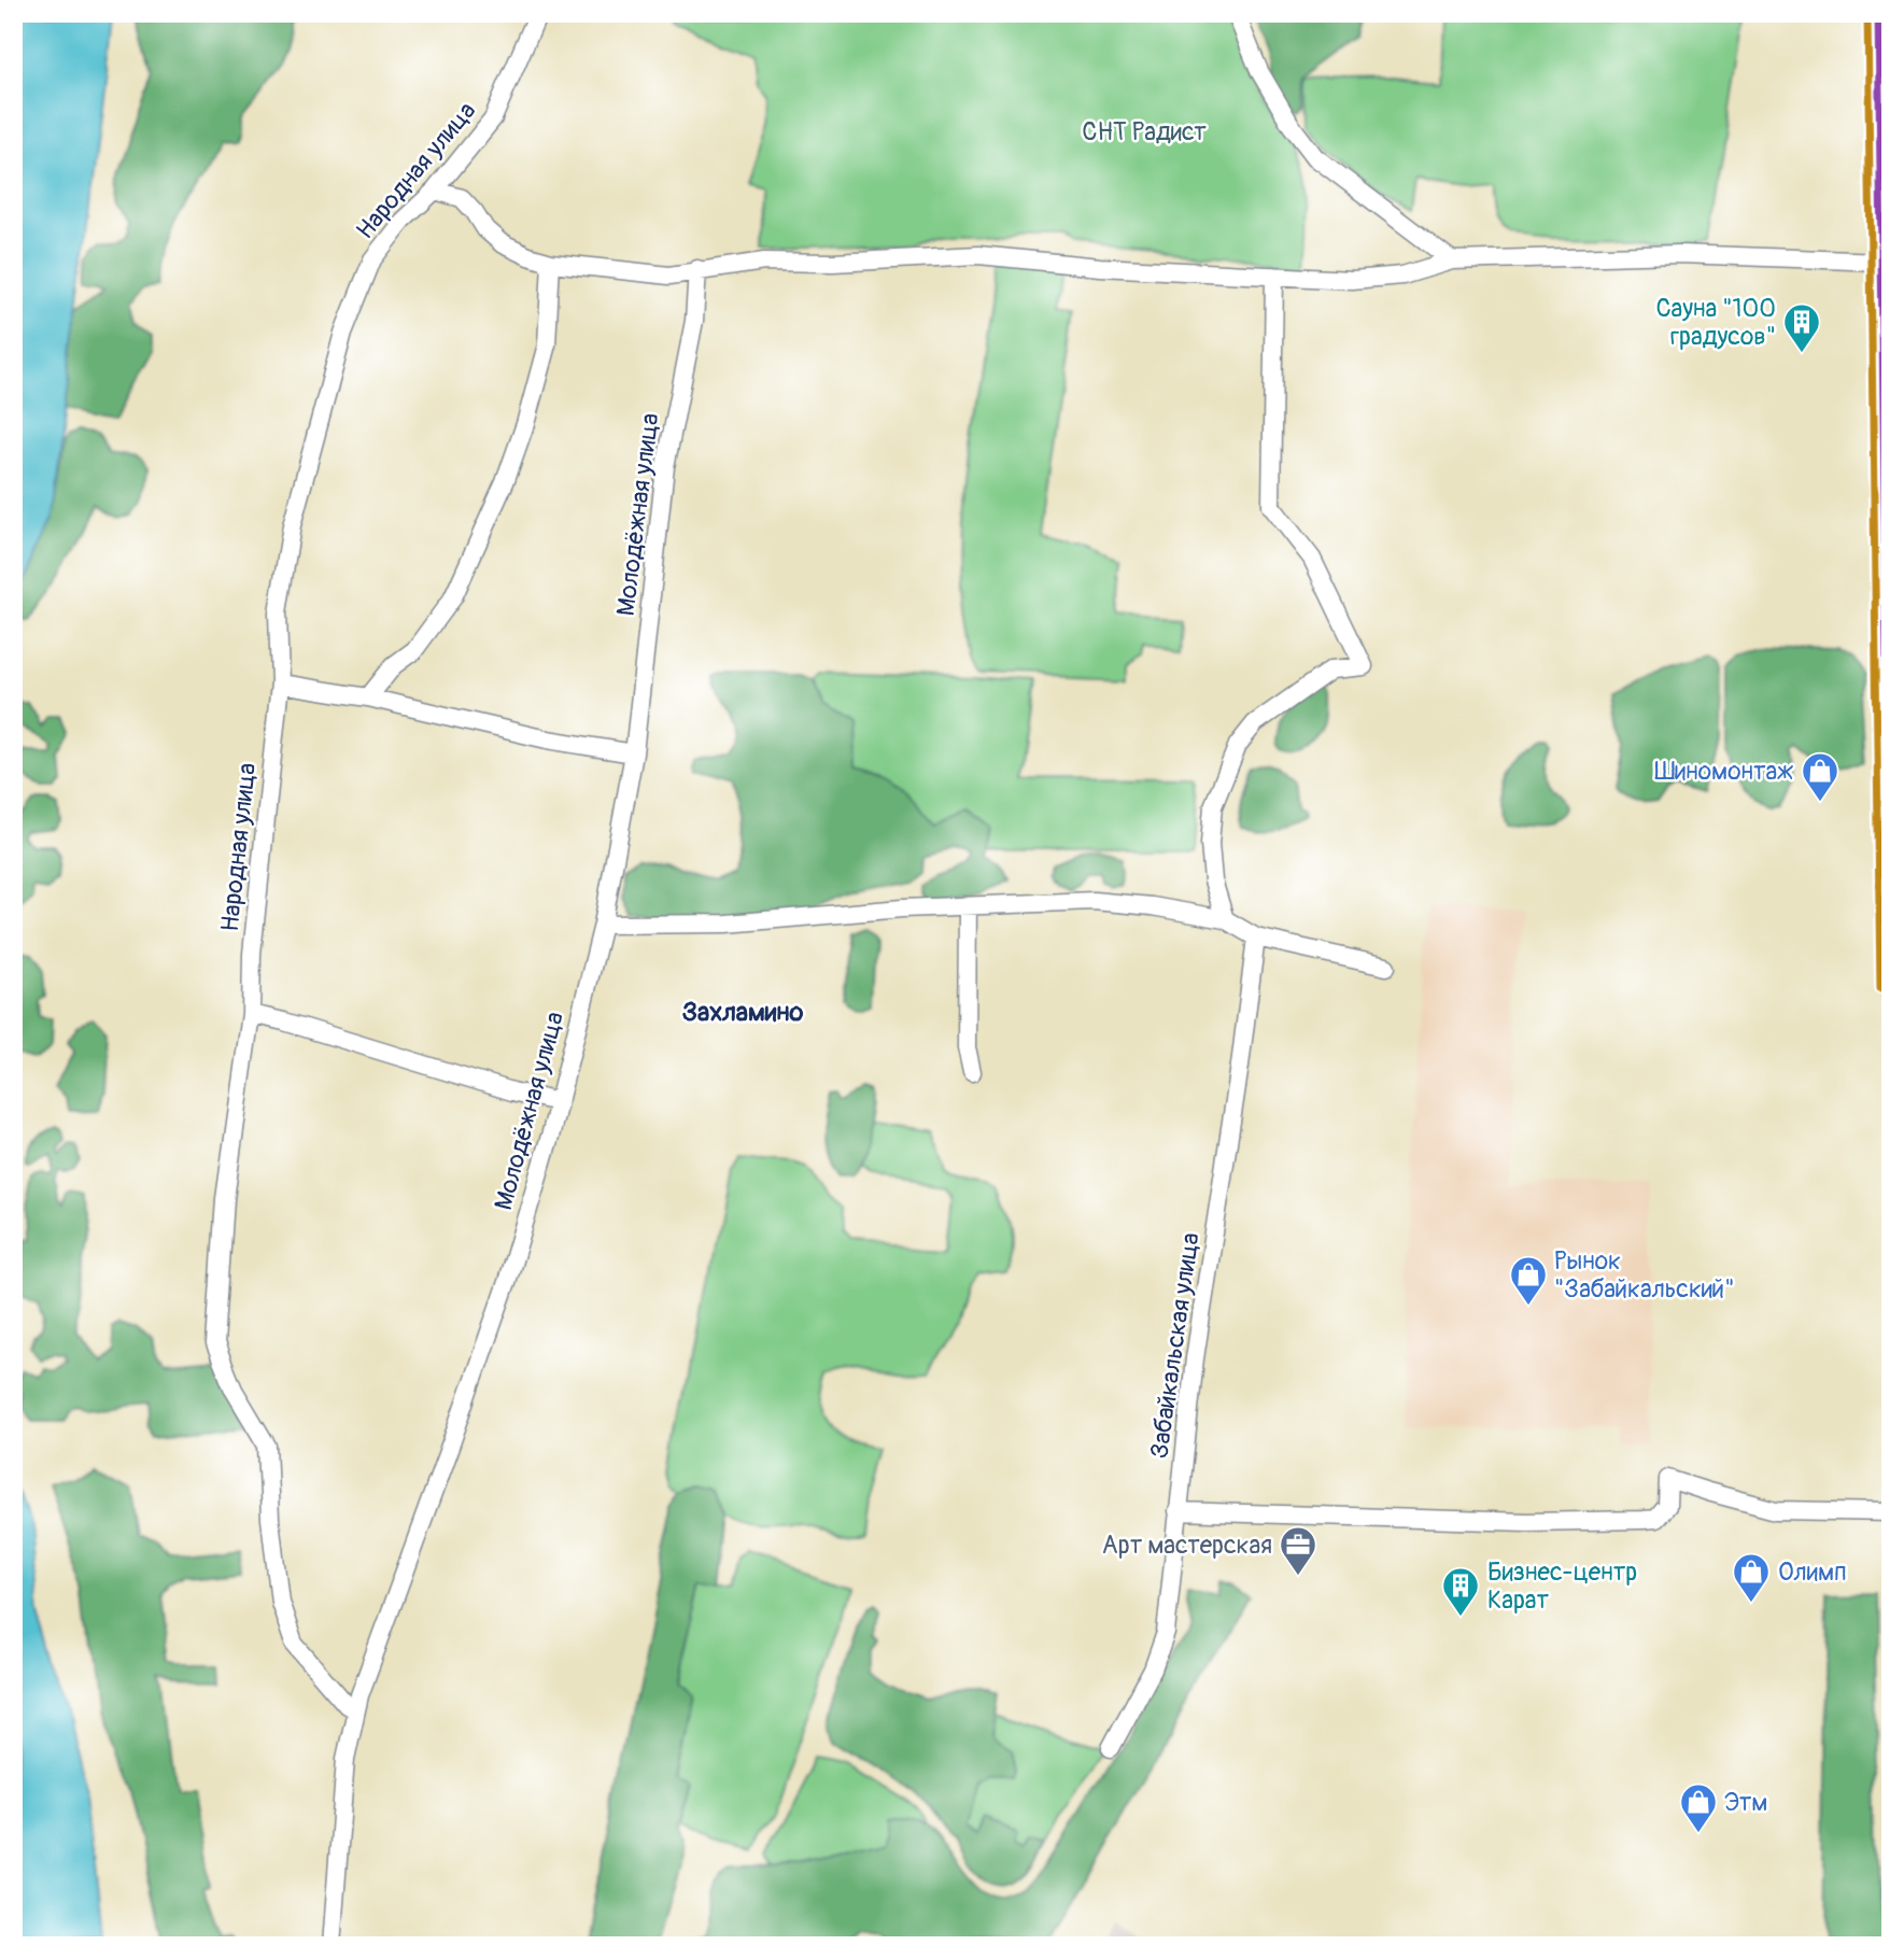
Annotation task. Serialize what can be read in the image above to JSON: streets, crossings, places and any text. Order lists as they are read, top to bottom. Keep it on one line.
{"streets":{"street":["Народная улица","Молодёжная улица","Забайкальская улица"]},"crossings":[["Народная улица","Молодёжная улица"]],"districts":["Захламино"],"parks":["СНТ Радист"],"places":{"building":["Сауна \"100 градусов\"","Бизнес-центр Карат"],"shop":["Шиномонтаж","Рынок \"Забайкальский\"","Олимп","Этм"],"office":["Арт мастерская"]}}
